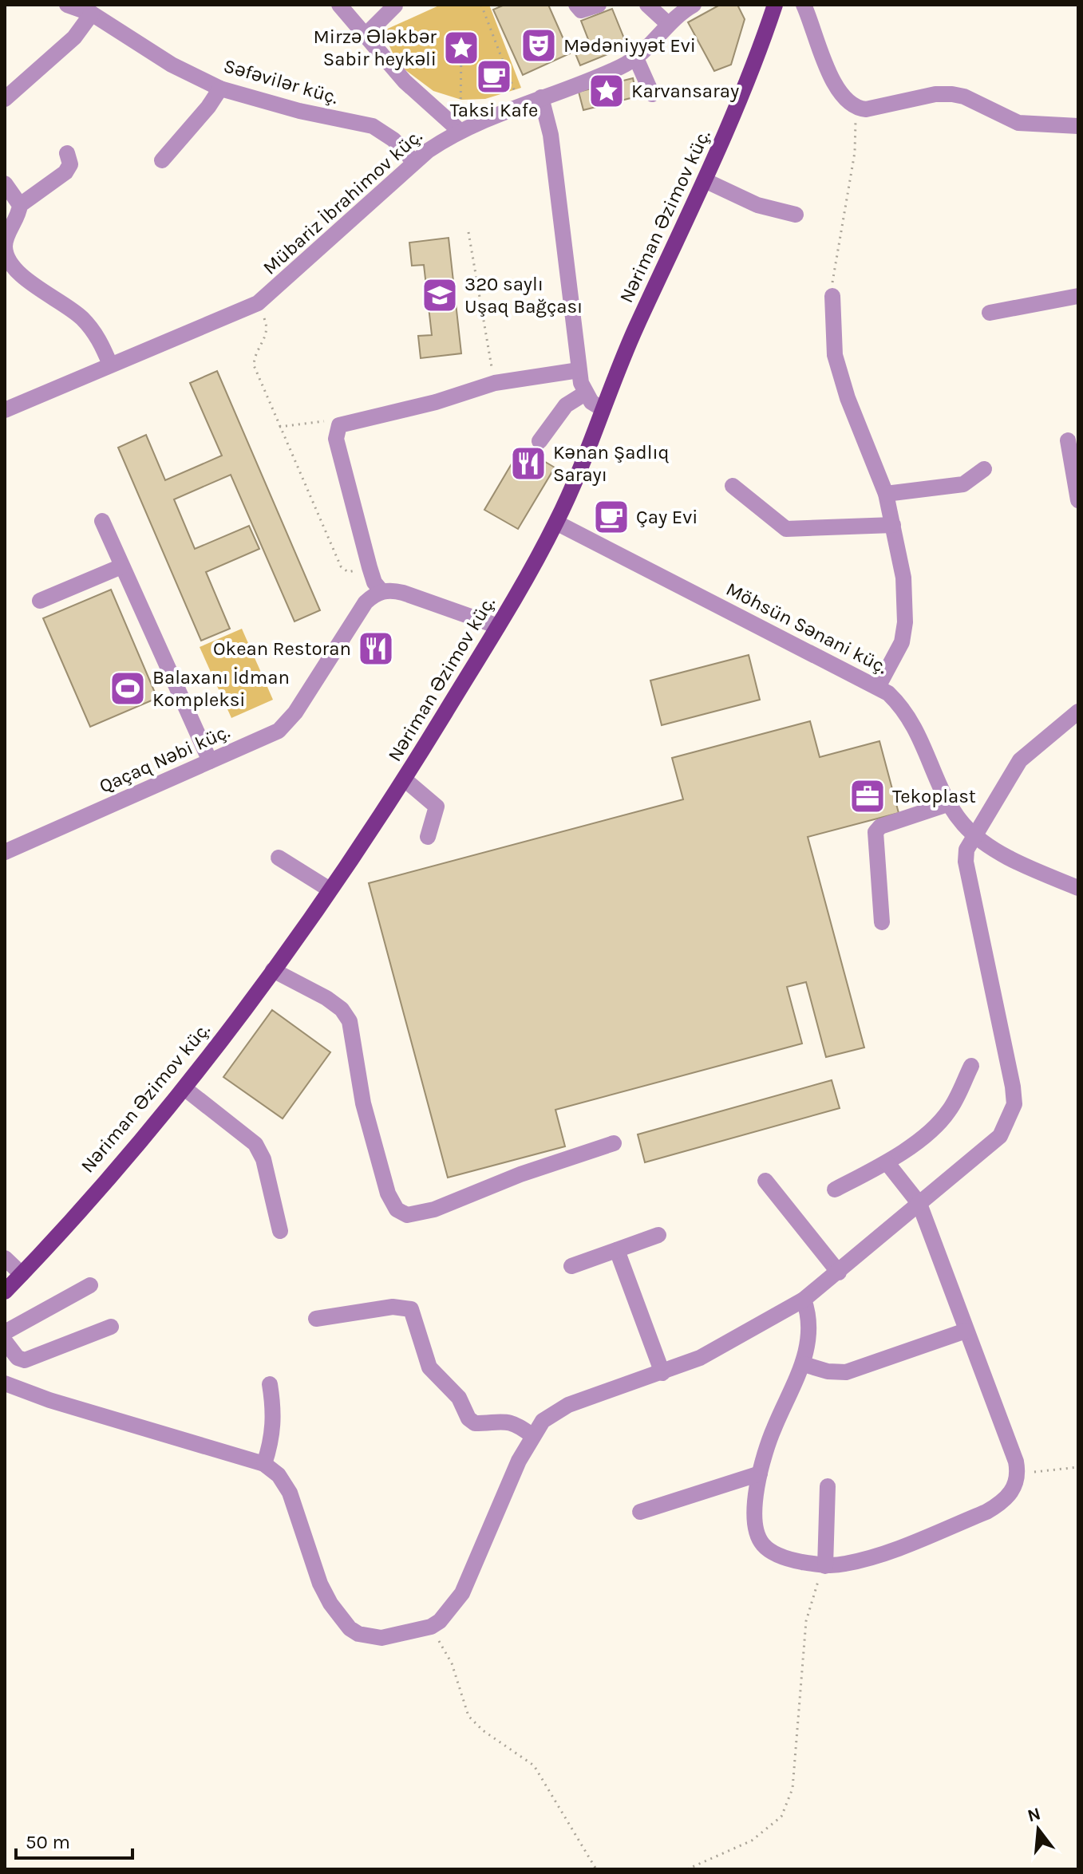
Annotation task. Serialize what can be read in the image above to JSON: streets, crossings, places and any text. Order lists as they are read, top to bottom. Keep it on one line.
{"streets":{"main road":["Nəriman Əzimov küç."],"street":["Səfəvilər küç.","Mübariz İbrahimov küç.","Möhsün Sənani küç.","Qaçaq Nəbi küç."]},"crossings":[["Səfəvilər küç.","Mübariz İbrahimov küç."],["Nəriman Əzimov küç.","Möhsün Sənani küç."]],"places":{"theatre":["Mədəniyyət Evi"],"place":["Mirzə Ələkbər Sabir heykəli","Karvansaray"],"cafe":["Taksi Kafe","Çay Evi"],"school or university":["320 saylı Uşaq Bağçası"],"restaurant":["Kənan Şadlıq Sarayı","Okean Restoran"],"sports":["Balaxanı İdman Kompleksi"],"office":["Tekoplast"]},"scale_bar":"50 m","north":"top"}
